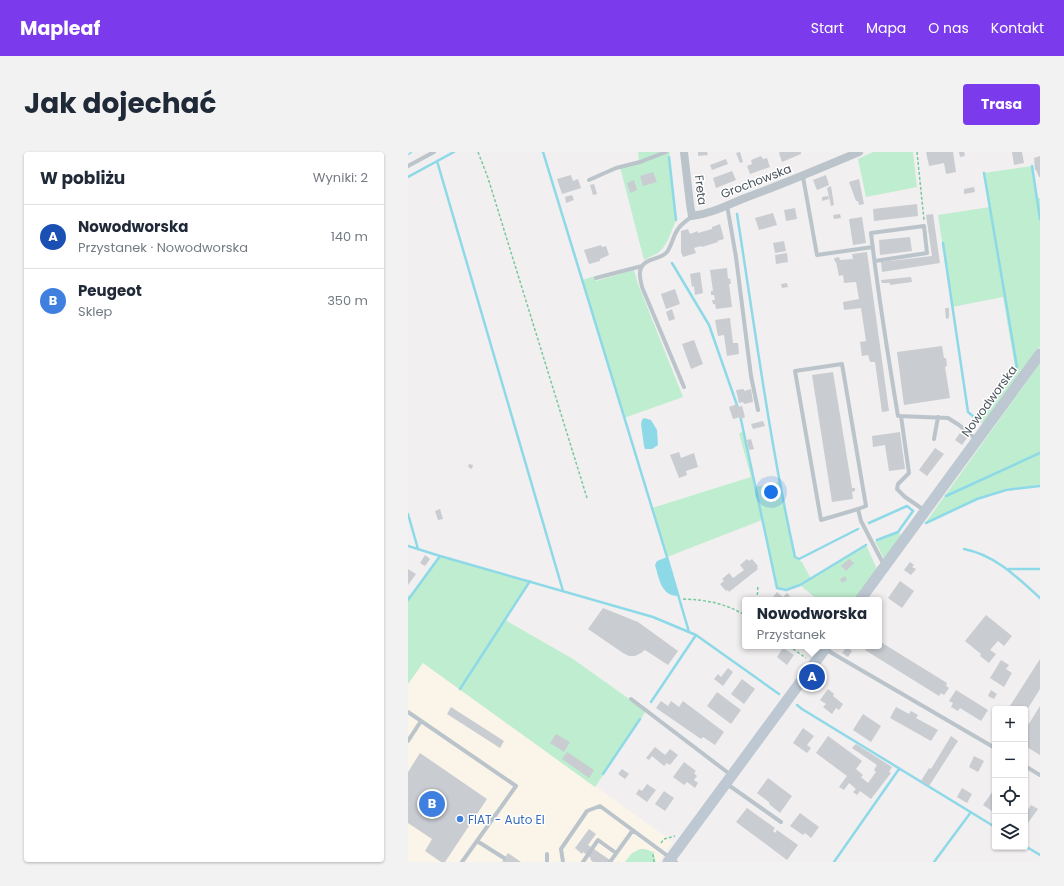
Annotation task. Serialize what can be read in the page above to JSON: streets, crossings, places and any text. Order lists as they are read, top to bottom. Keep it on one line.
{"streets":{"street":["Grochowska","Freta","Nowodworska"]},"crossings":[["Grochowska","Freta"]],"places":["FIAT - Auto El"],"page":{"header":"Mapleaf","nav":["Start","Mapa","O nas","Kontakt"],"title":"Jak dojechać","buttons":"Trasa","heading":["W pobliżu","Wyniki: 2"],"list":[{"mark":"A","name":"Nowodworska","note":"Przystanek · Nowodworska","value":"140 m"},{"mark":"B","name":"Peugeot","note":"Sklep","value":"350 m"}],"popup":["Nowodworska","Przystanek"],"pins":["A","B"],"map_buttons":["+","−"]}}
